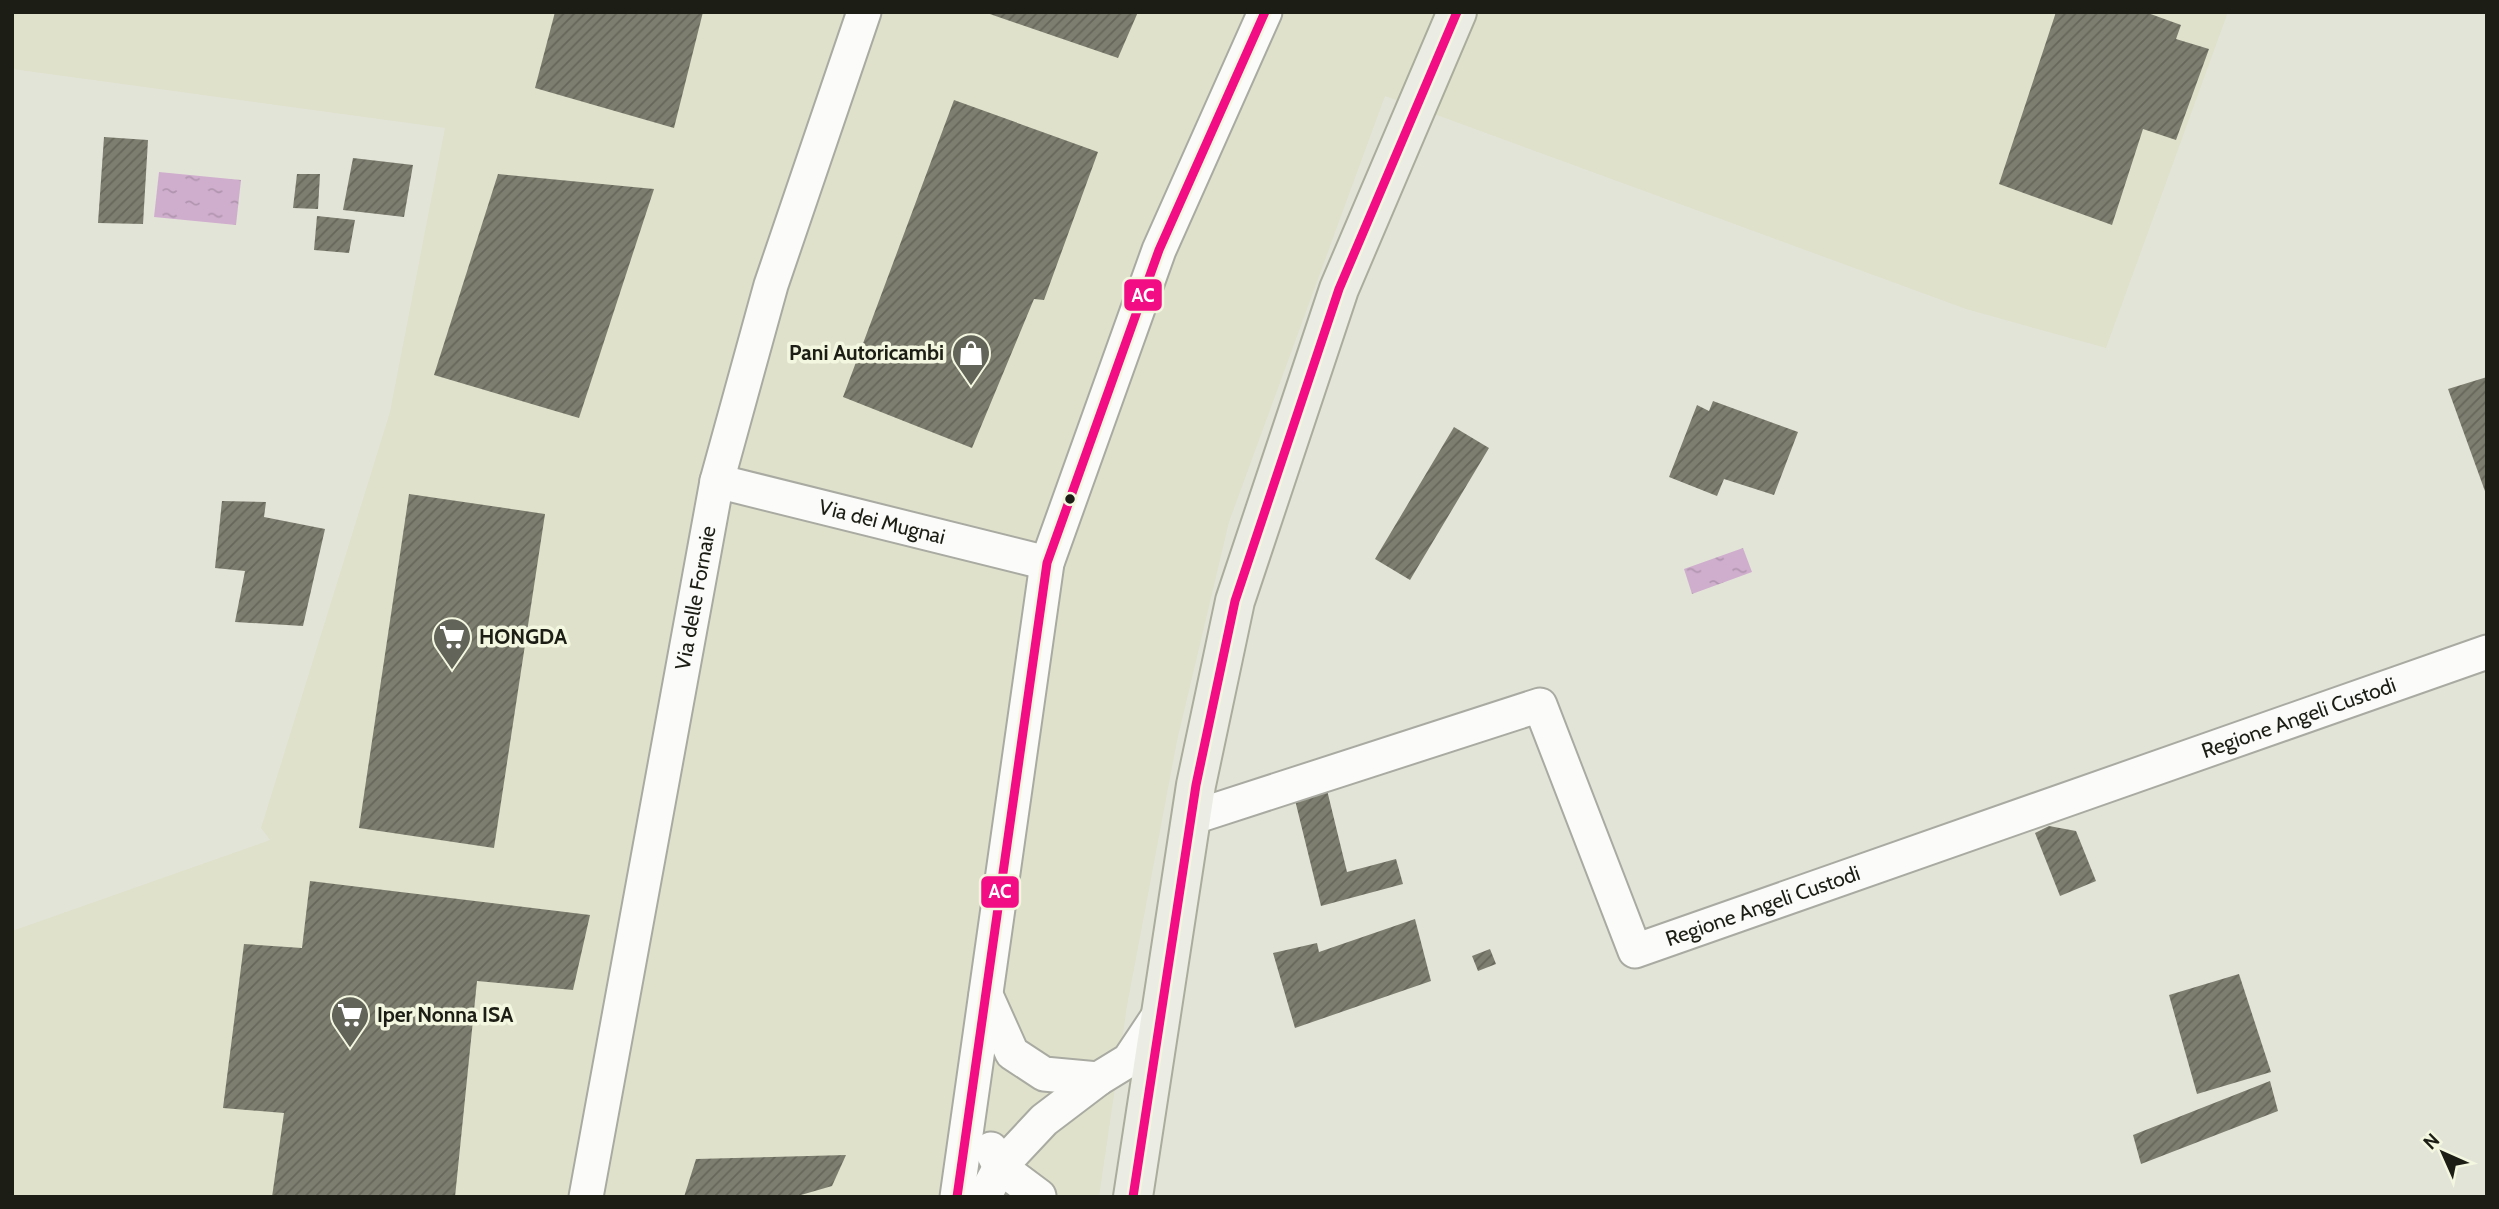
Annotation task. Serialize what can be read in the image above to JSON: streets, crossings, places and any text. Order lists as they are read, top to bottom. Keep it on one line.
{"streets":{"street":["Via dei Mugnai","Via delle Fornaie","Regione Angeli Custodi"]},"crossings":[["Via dei Mugnai","Via delle Fornaie"]],"places":{"shop":["Pani Autoricambi"],"supermarket":["HONGDA","Iper Nonna ISA"]},"lines":["transit line AC"],"north":"top left"}
